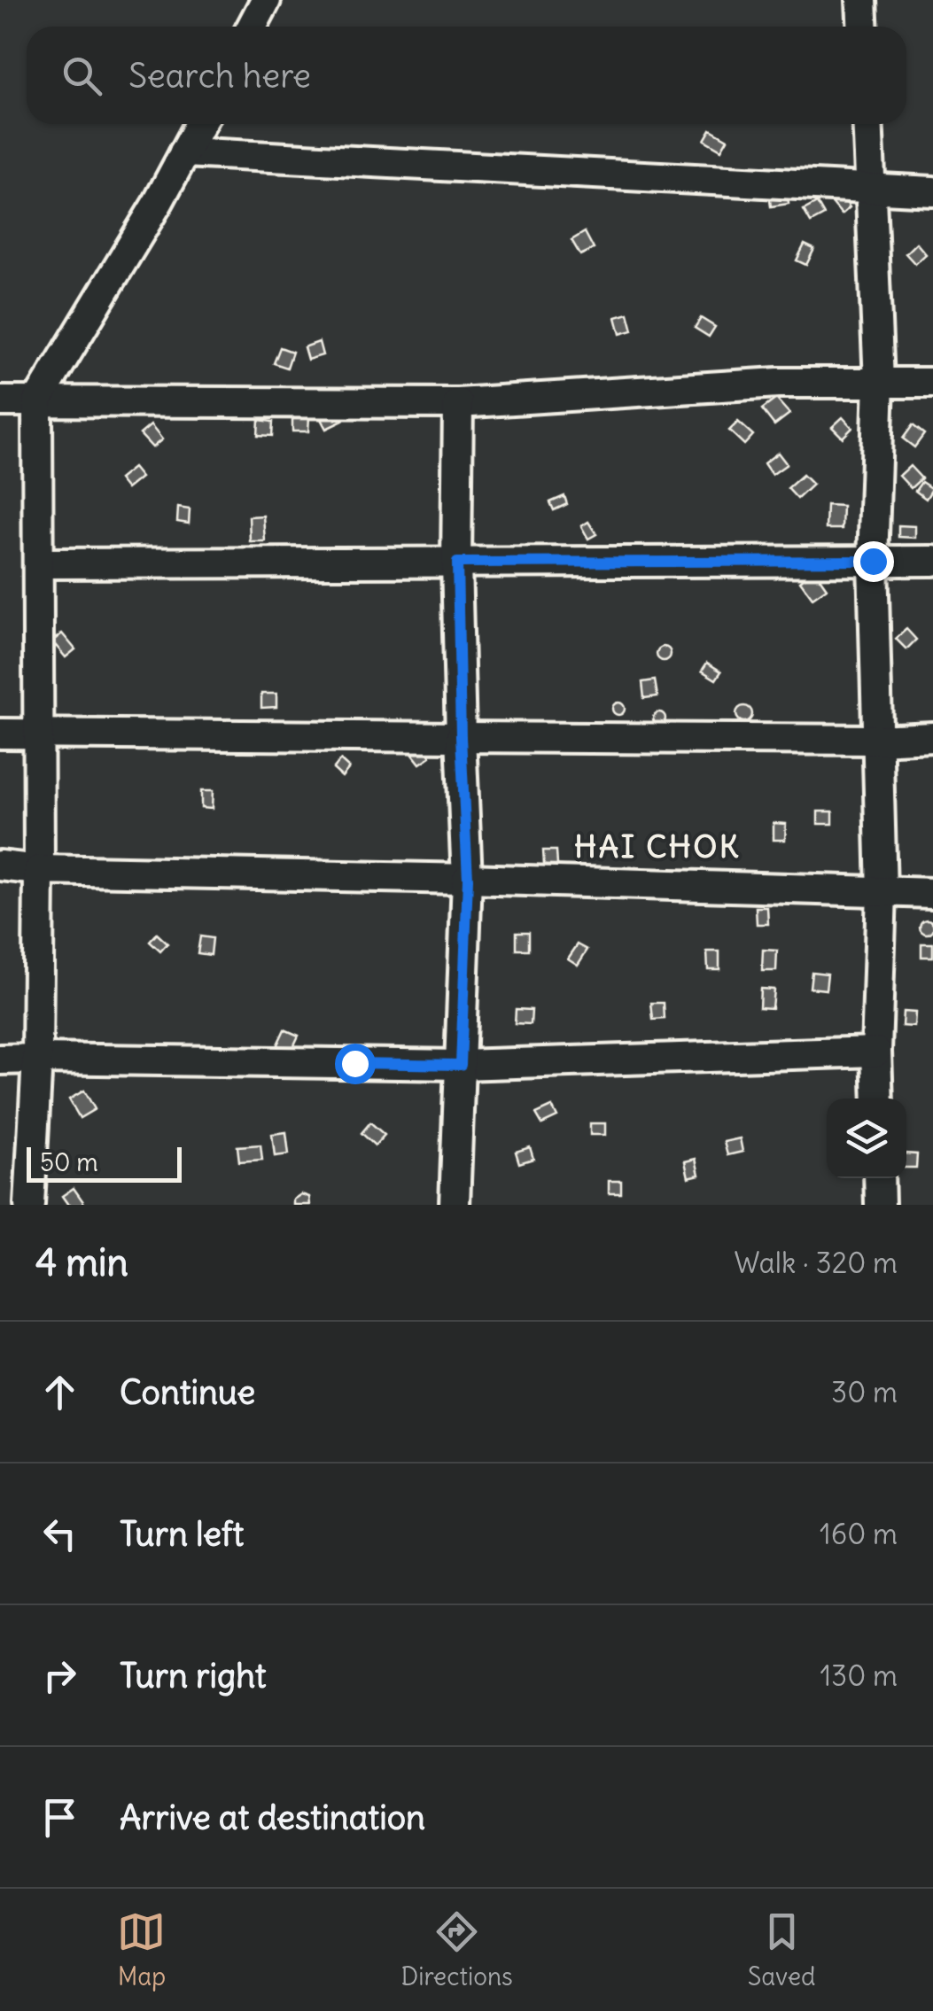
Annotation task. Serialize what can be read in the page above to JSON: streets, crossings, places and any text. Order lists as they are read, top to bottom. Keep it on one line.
{"districts":["HAI CHOK"],"scale_bar":"50 m","page":{"search":"Search here","scale":"50 m","heading":["4 min","Walk · 320 m"],"list":[["Continue","30 m"],["Turn left","160 m"],["Turn right","130 m"],"Arrive at destination"],"nav":["Map","Directions","Saved"]}}
